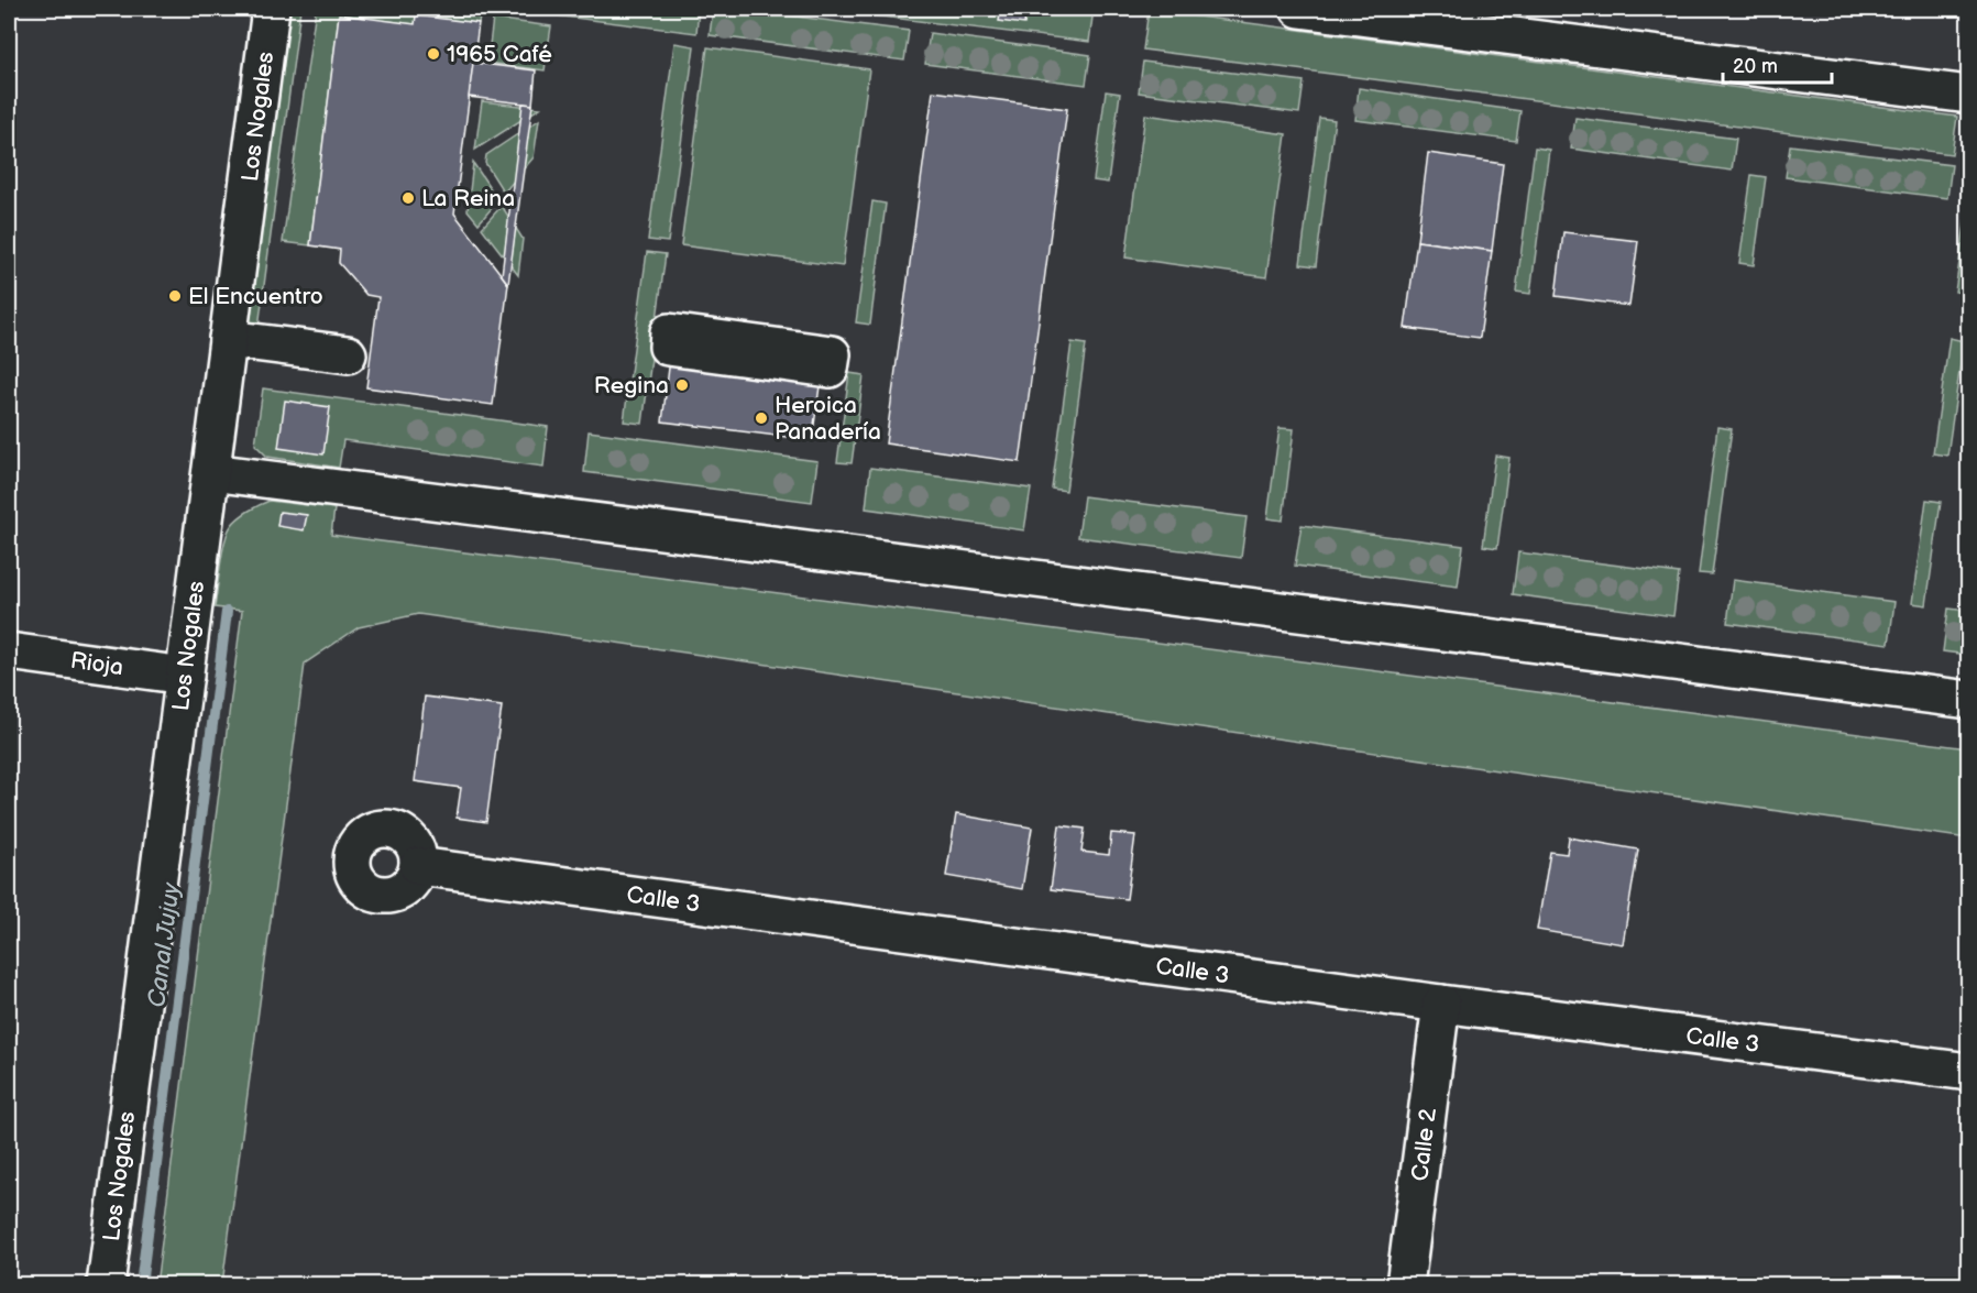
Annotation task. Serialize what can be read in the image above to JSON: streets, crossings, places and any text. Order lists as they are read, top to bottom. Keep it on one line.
{"streets":{"street":["Los Nogales","Rioja","Calle 3","Calle 2"]},"crossings":[["Los Nogales","Rioja"],["Calle 3","Calle 2"]],"water":["Canal Jujuy"],"places":["1965 Café","La Reina","El Encuentro","Regina","Heroica Panadería"],"scale_bar":"20 m"}
